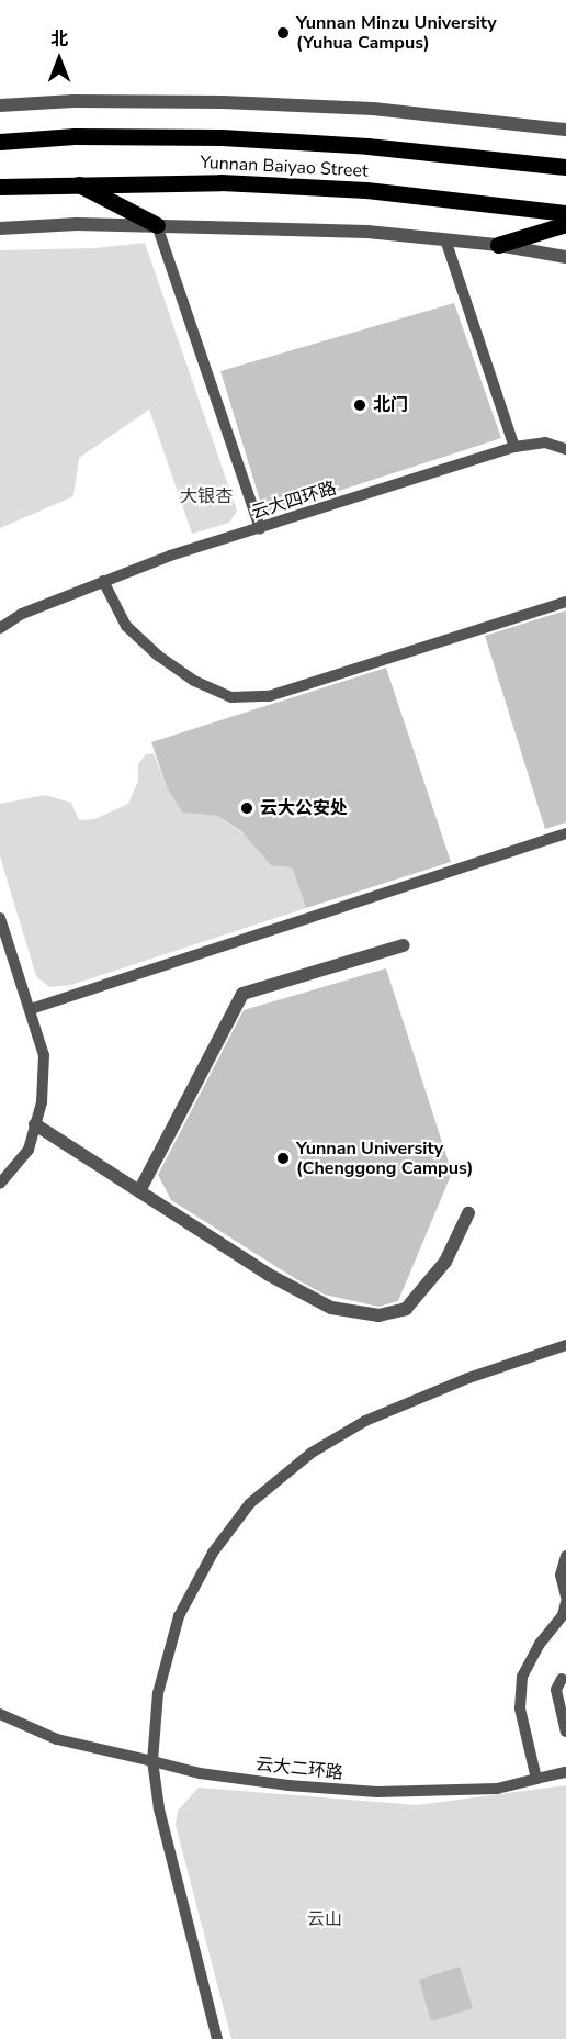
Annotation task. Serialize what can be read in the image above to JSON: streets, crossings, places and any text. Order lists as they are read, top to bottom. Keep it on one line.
{"streets":{"main road":["Yunnan Baiyao Street"],"lane":["云大四环路","云大二环路"]},"parks":["大银杏","云山"],"places":["Yunnan Minzu University (Yuhua Campus)","北门","云大公安处","Yunnan University (Chenggong Campus)"],"north":"top"}
